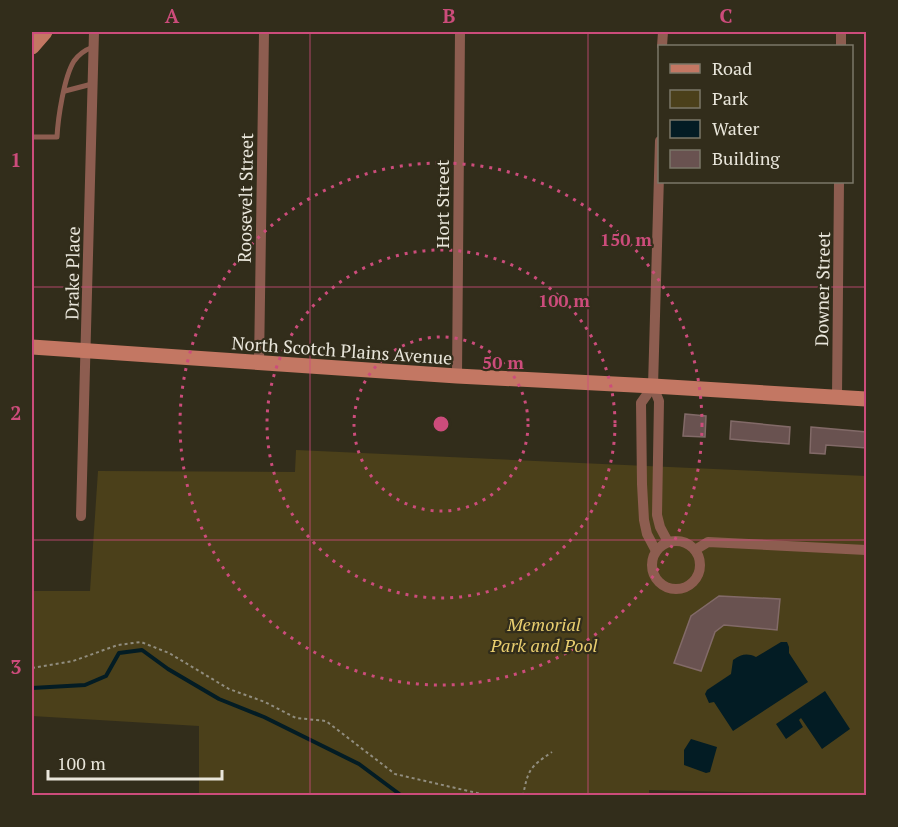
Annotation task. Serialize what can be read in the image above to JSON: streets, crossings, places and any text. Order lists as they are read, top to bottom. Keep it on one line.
{"streets":{"street":["Roosevelt Street","Hort Street","Drake Place","Downer Street","North Scotch Plains Avenue"]},"crossings":[["Roosevelt Street","North Scotch Plains Avenue"],["Hort Street","North Scotch Plains Avenue"],["Drake Place","North Scotch Plains Avenue"],["Downer Street","North Scotch Plains Avenue"]],"parks":["Memorial Park and Pool"],"legend":["Road","Park","Water","Building"],"scale_bar":"100 m","grid":{"columns":["A","B","C"],"rows":["1","2","3"]},"rings":["150 m","100 m","50 m"]}
